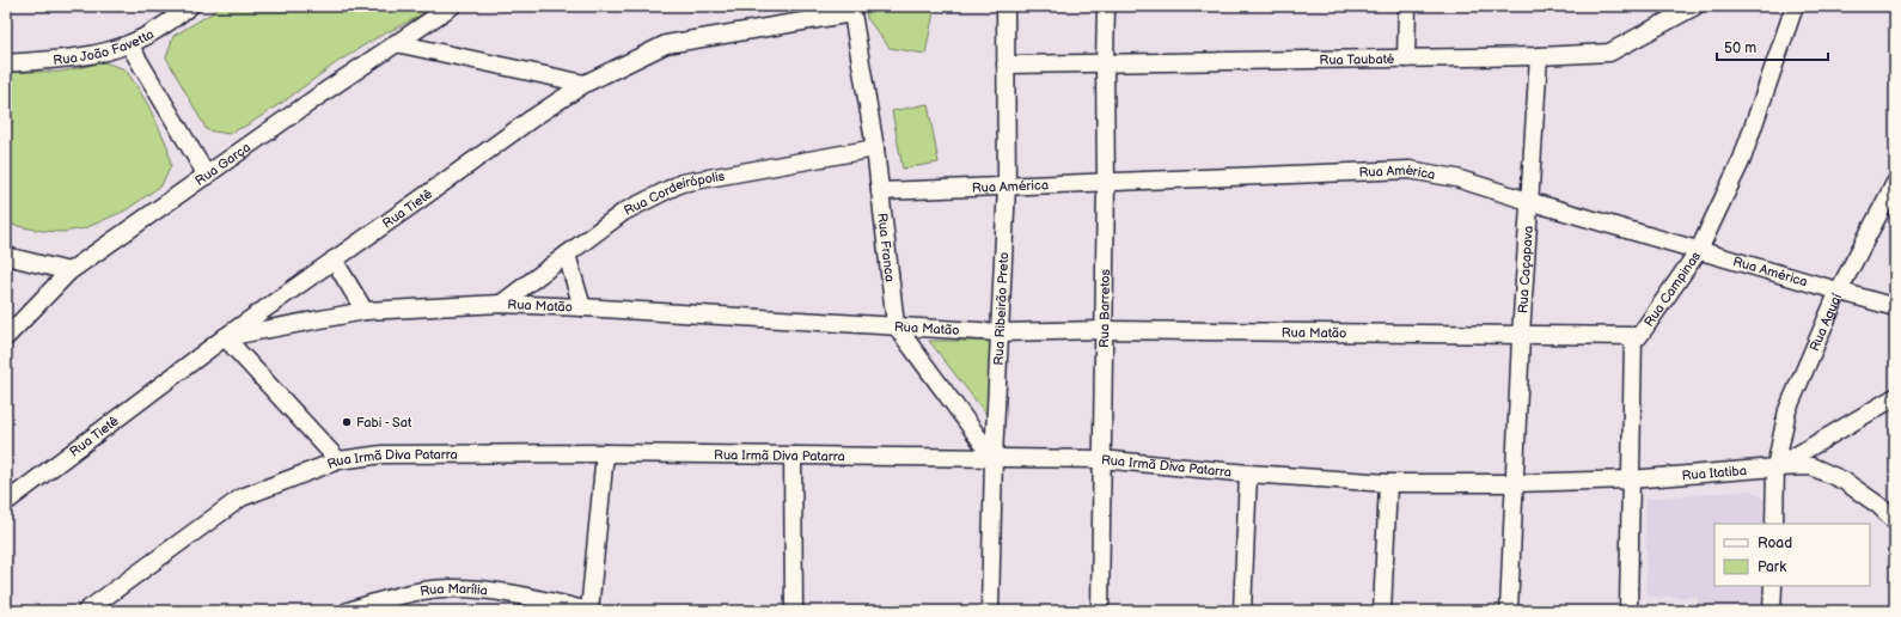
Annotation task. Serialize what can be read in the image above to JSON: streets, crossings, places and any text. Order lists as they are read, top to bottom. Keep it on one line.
{"streets":{"street":["Rua João Favetta","Rua Taubaté","Rua Garça","Rua América","Rua Cordeirópolis","Rua Tietê","Rua Franca","Rua Caçapava","Rua Campinas","Rua Matão","Rua Ribeirão Preto","Rua Barretos","Rua Aguaí","Rua Irmã Diva Patarra","Rua Itatiba","Rua Marília"]},"crossings":[["Rua Taubaté","Rua Caçapava"],["Rua Taubaté","Rua Ribeirão Preto"],["Rua Taubaté","Rua Barretos"],["Rua América","Rua Franca"],["Rua América","Rua Caçapava"],["Rua América","Rua Campinas"],["Rua América","Rua Ribeirão Preto"],["Rua América","Rua Barretos"],["Rua América","Rua Aguaí"],["Rua Cordeirópolis","Rua Franca"],["Rua Cordeirópolis","Rua Matão"],["Rua Tietê","Rua Franca"],["Rua Tietê","Rua Matão"],["Rua Franca","Rua Matão"],["Rua Franca","Rua Ribeirão Preto"],["Rua Franca","Rua Irmã Diva Patarra"],["Rua Caçapava","Rua Matão"],["Rua Caçapava","Rua Irmã Diva Patarra"],["Rua Caçapava","Rua Itatiba"],["Rua Campinas","Rua Matão"],["Rua Campinas","Rua Itatiba"],["Rua Matão","Rua Ribeirão Preto"],["Rua Matão","Rua Barretos"],["Rua Ribeirão Preto","Rua Irmã Diva Patarra"],["Rua Barretos","Rua Irmã Diva Patarra"],["Rua Aguaí","Rua Itatiba"],["Rua Irmã Diva Patarra","Rua Itatiba"]],"places":["Fabi - Sat"],"legend":["Road","Park"],"scale_bar":"50 m"}
